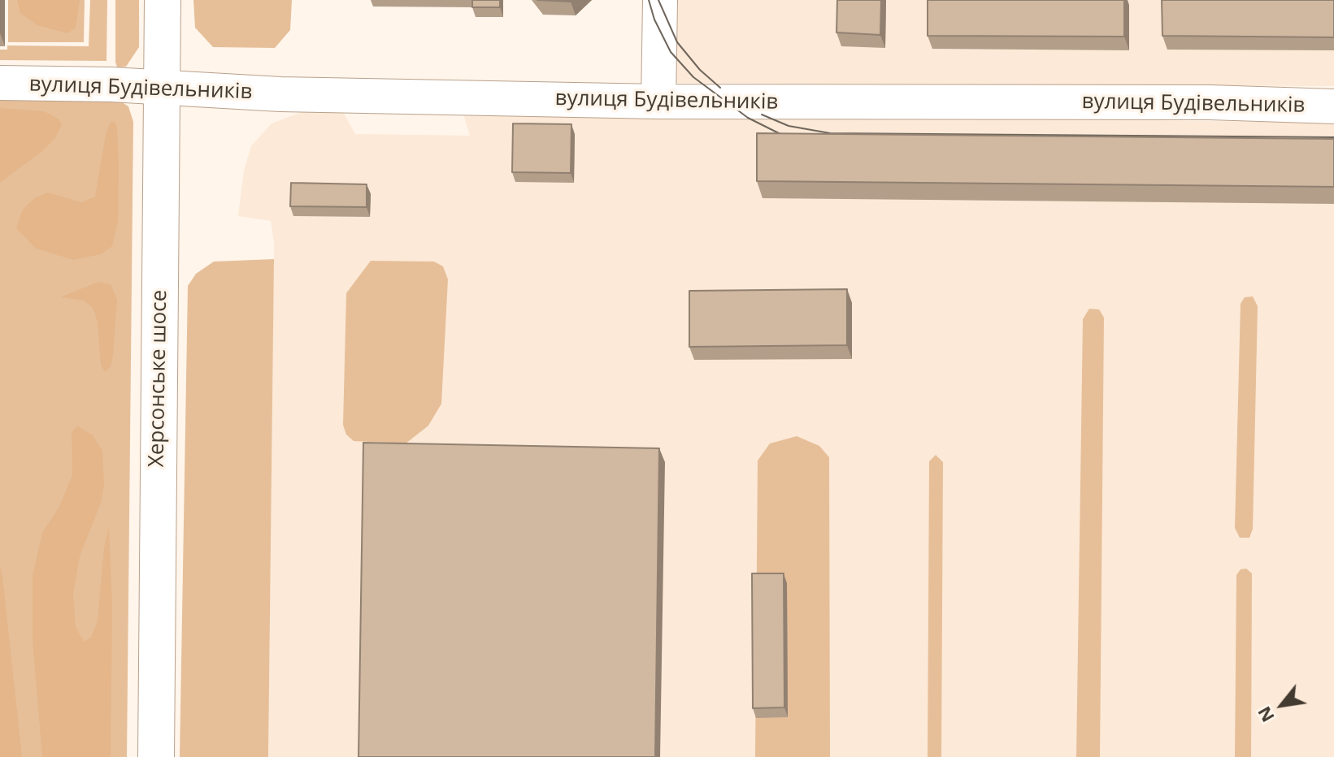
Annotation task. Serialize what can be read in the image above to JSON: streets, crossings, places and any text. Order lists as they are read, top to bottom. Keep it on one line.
{"streets":{"main road":["Херсонське шосе"],"street":["вулиця Будівельників"]},"crossings":[["вулиця Будівельників","Херсонське шосе"]],"north":"bottom left"}
